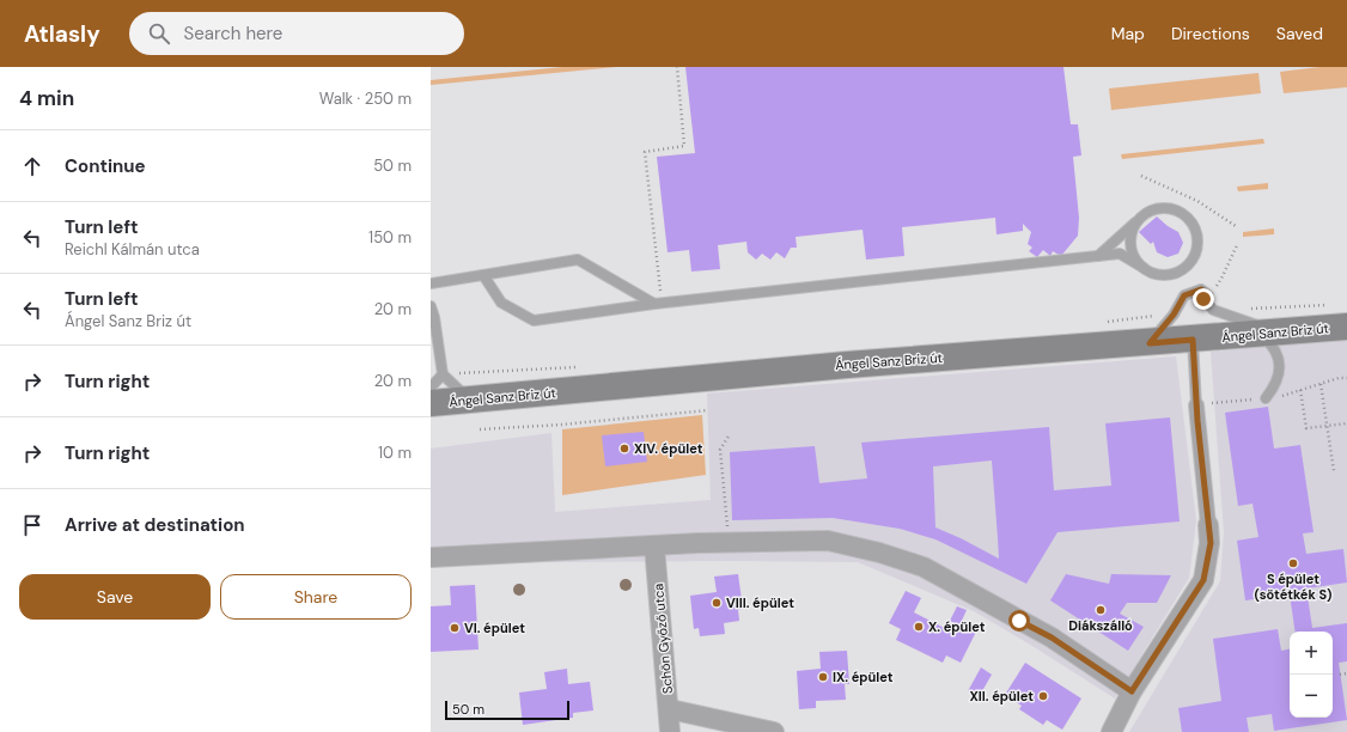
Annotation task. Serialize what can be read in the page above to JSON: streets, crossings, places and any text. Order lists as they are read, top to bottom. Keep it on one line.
{"streets":{"main road":["Ángel Sanz Briz út"],"street":["Schön Győző utca"]},"places":["XIV. épület","S épület (sötétkék S)","VIII. épület","Diákszálló","X. épület","VI. épület","IX. épület","XII. épület"],"scale_bar":"50 m","page":{"header":"Atlasly","search":"Search here","nav":["Map","Directions","Saved"],"heading":["4 min","Walk · 250 m"],"list":[["Continue","50 m"],["Turn left","Reichl Kálmán utca","150 m"],["Turn left","Ángel Sanz Briz út","20 m"],["Turn right","20 m"],["Turn right","10 m"],"Arrive at destination"],"buttons":["Save","Share"],"map_buttons":["+","−"],"scale":"50 m"}}
